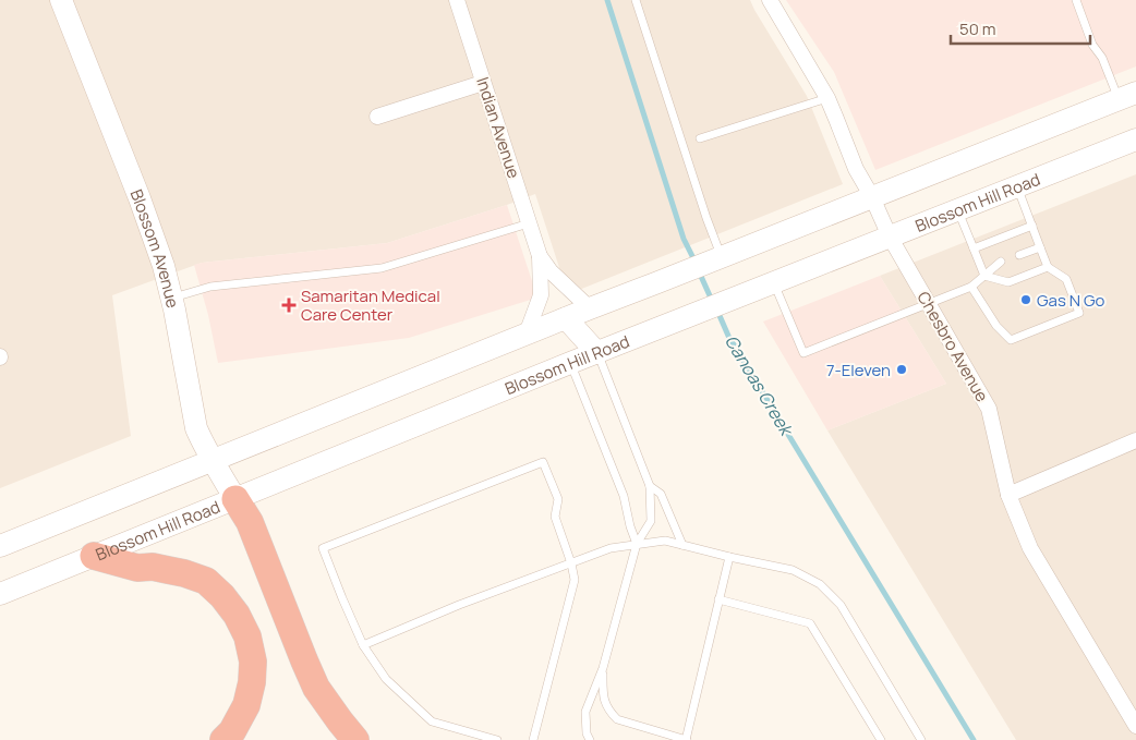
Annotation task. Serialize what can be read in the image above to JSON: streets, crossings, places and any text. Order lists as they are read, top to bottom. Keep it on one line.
{"streets":{"main road":["Blossom Hill Road","Blossom Avenue"],"street":["Indian Avenue","Chesbro Avenue"]},"crossings":[["Blossom Hill Road","Blossom Avenue"],["Blossom Hill Road","Chesbro Avenue"]],"water":["Canoas Creek"],"places":{"other":["Gas N Go","7-Eleven"],"health":["Samaritan Medical Care Center"]},"scale_bar":"50 m"}
